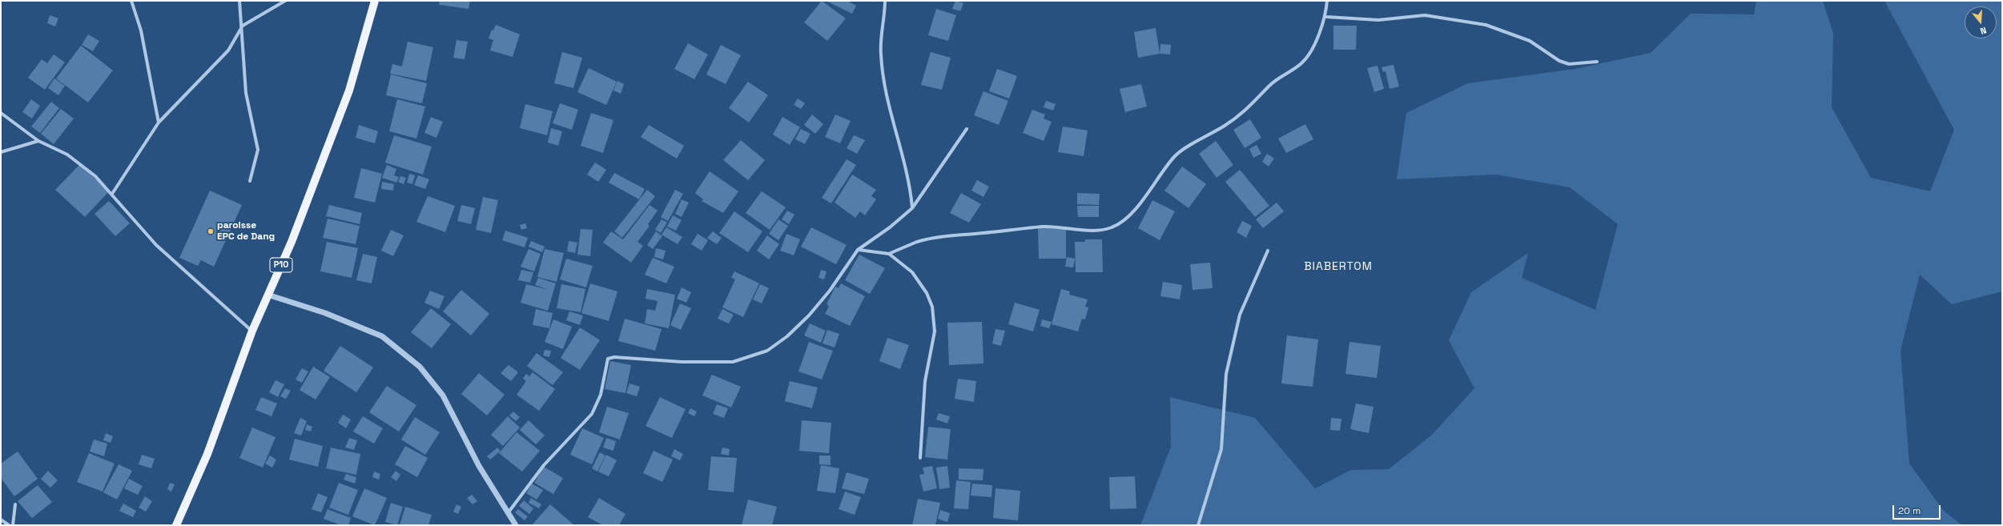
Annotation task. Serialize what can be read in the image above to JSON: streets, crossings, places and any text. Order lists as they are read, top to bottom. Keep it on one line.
{"streets":{"main road":["P10"]},"districts":["BIABERTOM"],"places":["paroisse EPC de Dang"],"scale_bar":"20 m","north":"bottom"}
